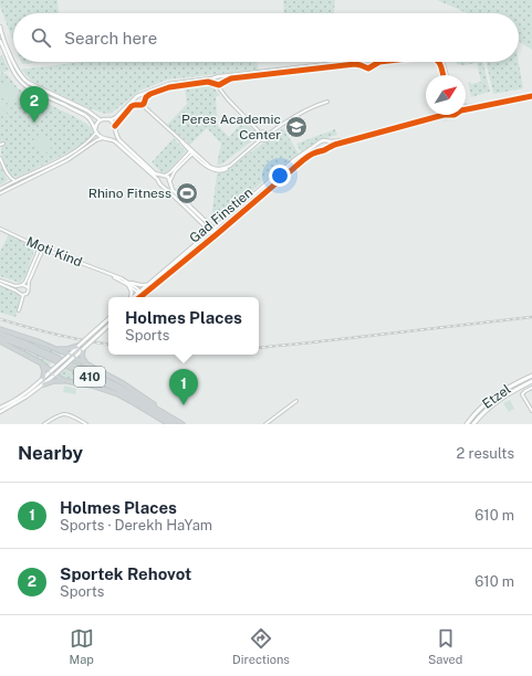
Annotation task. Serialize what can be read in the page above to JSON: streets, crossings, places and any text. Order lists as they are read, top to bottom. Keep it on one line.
{"streets":{"main road":["410","Etzel"],"street":["Gad Finstien","Moti Kind"]},"crossings":[["Gad Finstien","Moti Kind"]],"places":{"school or university":["Peres Academic Center"],"sports":["Rhino Fitness"]},"north":"top right","page":{"search":"Search here","pins":["2","1"],"popup":["Holmes Places","Sports"],"heading":["Nearby","2 results"],"list":[{"mark":"1","name":"Holmes Places","note":"Sports · Derekh HaYam","value":"610 m"},{"mark":"2","name":"Sportek Rehovot","note":"Sports","value":"610 m"}],"nav":["Map","Directions","Saved"]}}
